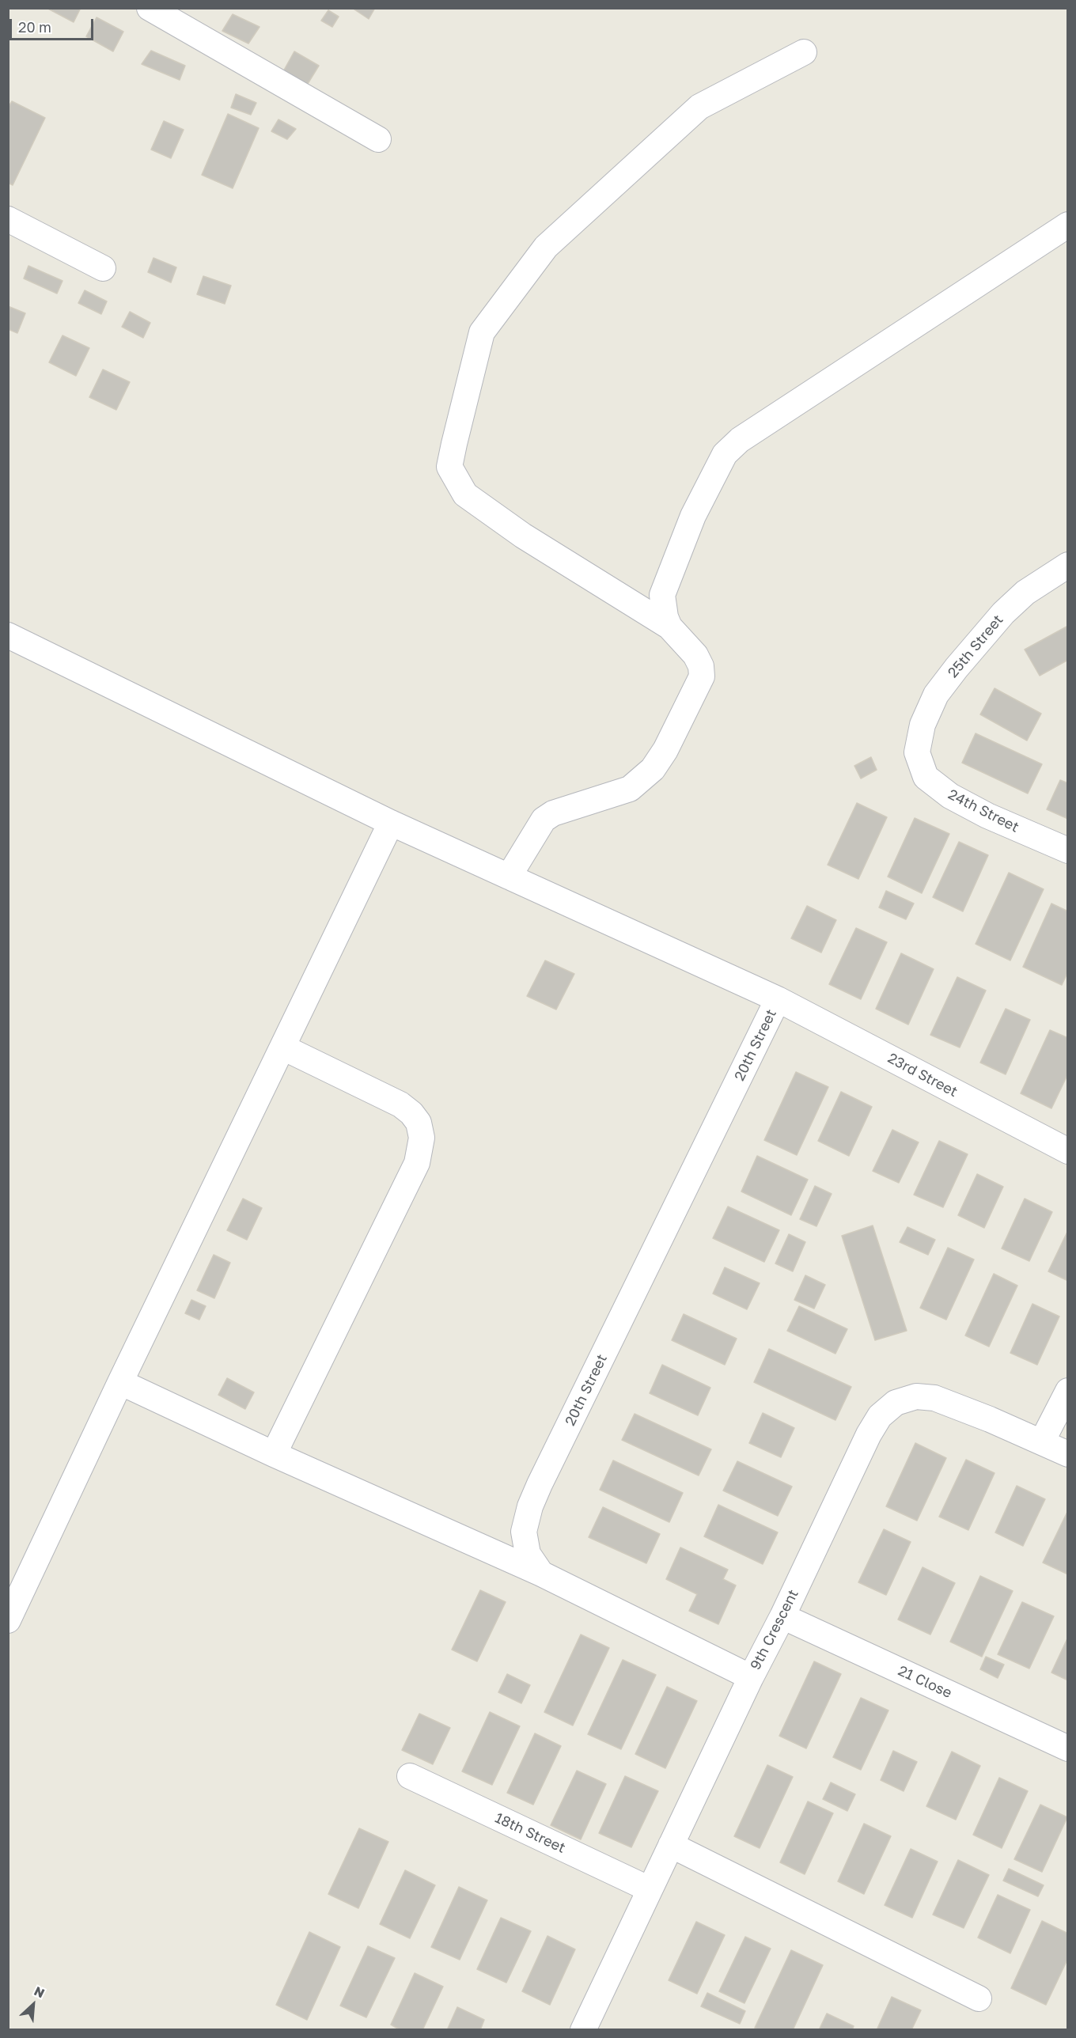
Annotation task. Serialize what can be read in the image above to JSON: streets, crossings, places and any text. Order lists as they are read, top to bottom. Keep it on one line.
{"streets":{"street":["25th Street","24th Street","20th Street","23rd Street","9th Crescent","21 Close","18th Street"]},"crossings":[["25th Street","24th Street"],["20th Street","23rd Street"],["20th Street","9th Crescent"],["9th Crescent","21 Close"],["9th Crescent","18th Street"]],"scale_bar":"20 m","north":"top right"}
